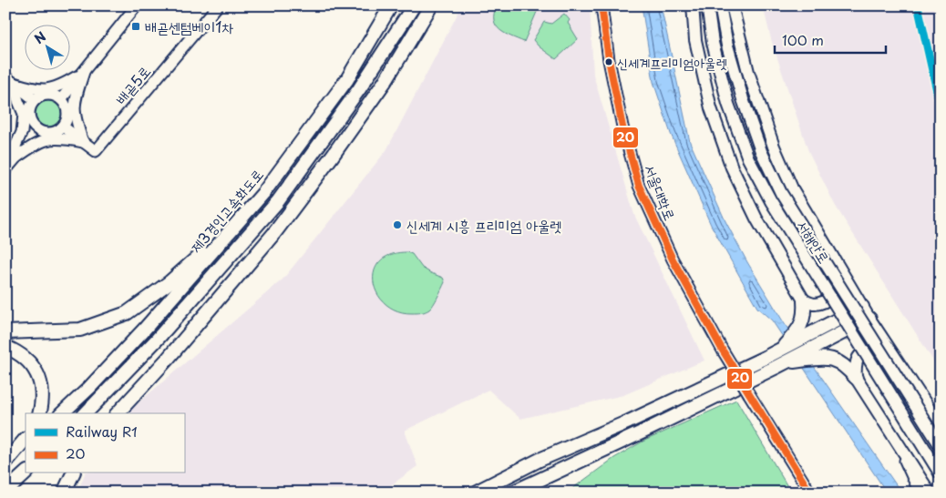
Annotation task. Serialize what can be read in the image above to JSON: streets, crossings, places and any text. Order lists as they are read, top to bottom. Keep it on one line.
{"streets":{"highway":["제3경인고속화도로"],"main road":["서해안로"],"street":["배곧5로","서울대학로"]},"places":{"transit":["배곧센텀베이1차"],"other":["신세계프리미엄아울렛","신세계 시흥 프리미엄 아울렛"]},"lines":["rail line R1","transit line 20"],"legend":["Railway R1","20"],"scale_bar":"100 m","north":"top left"}
